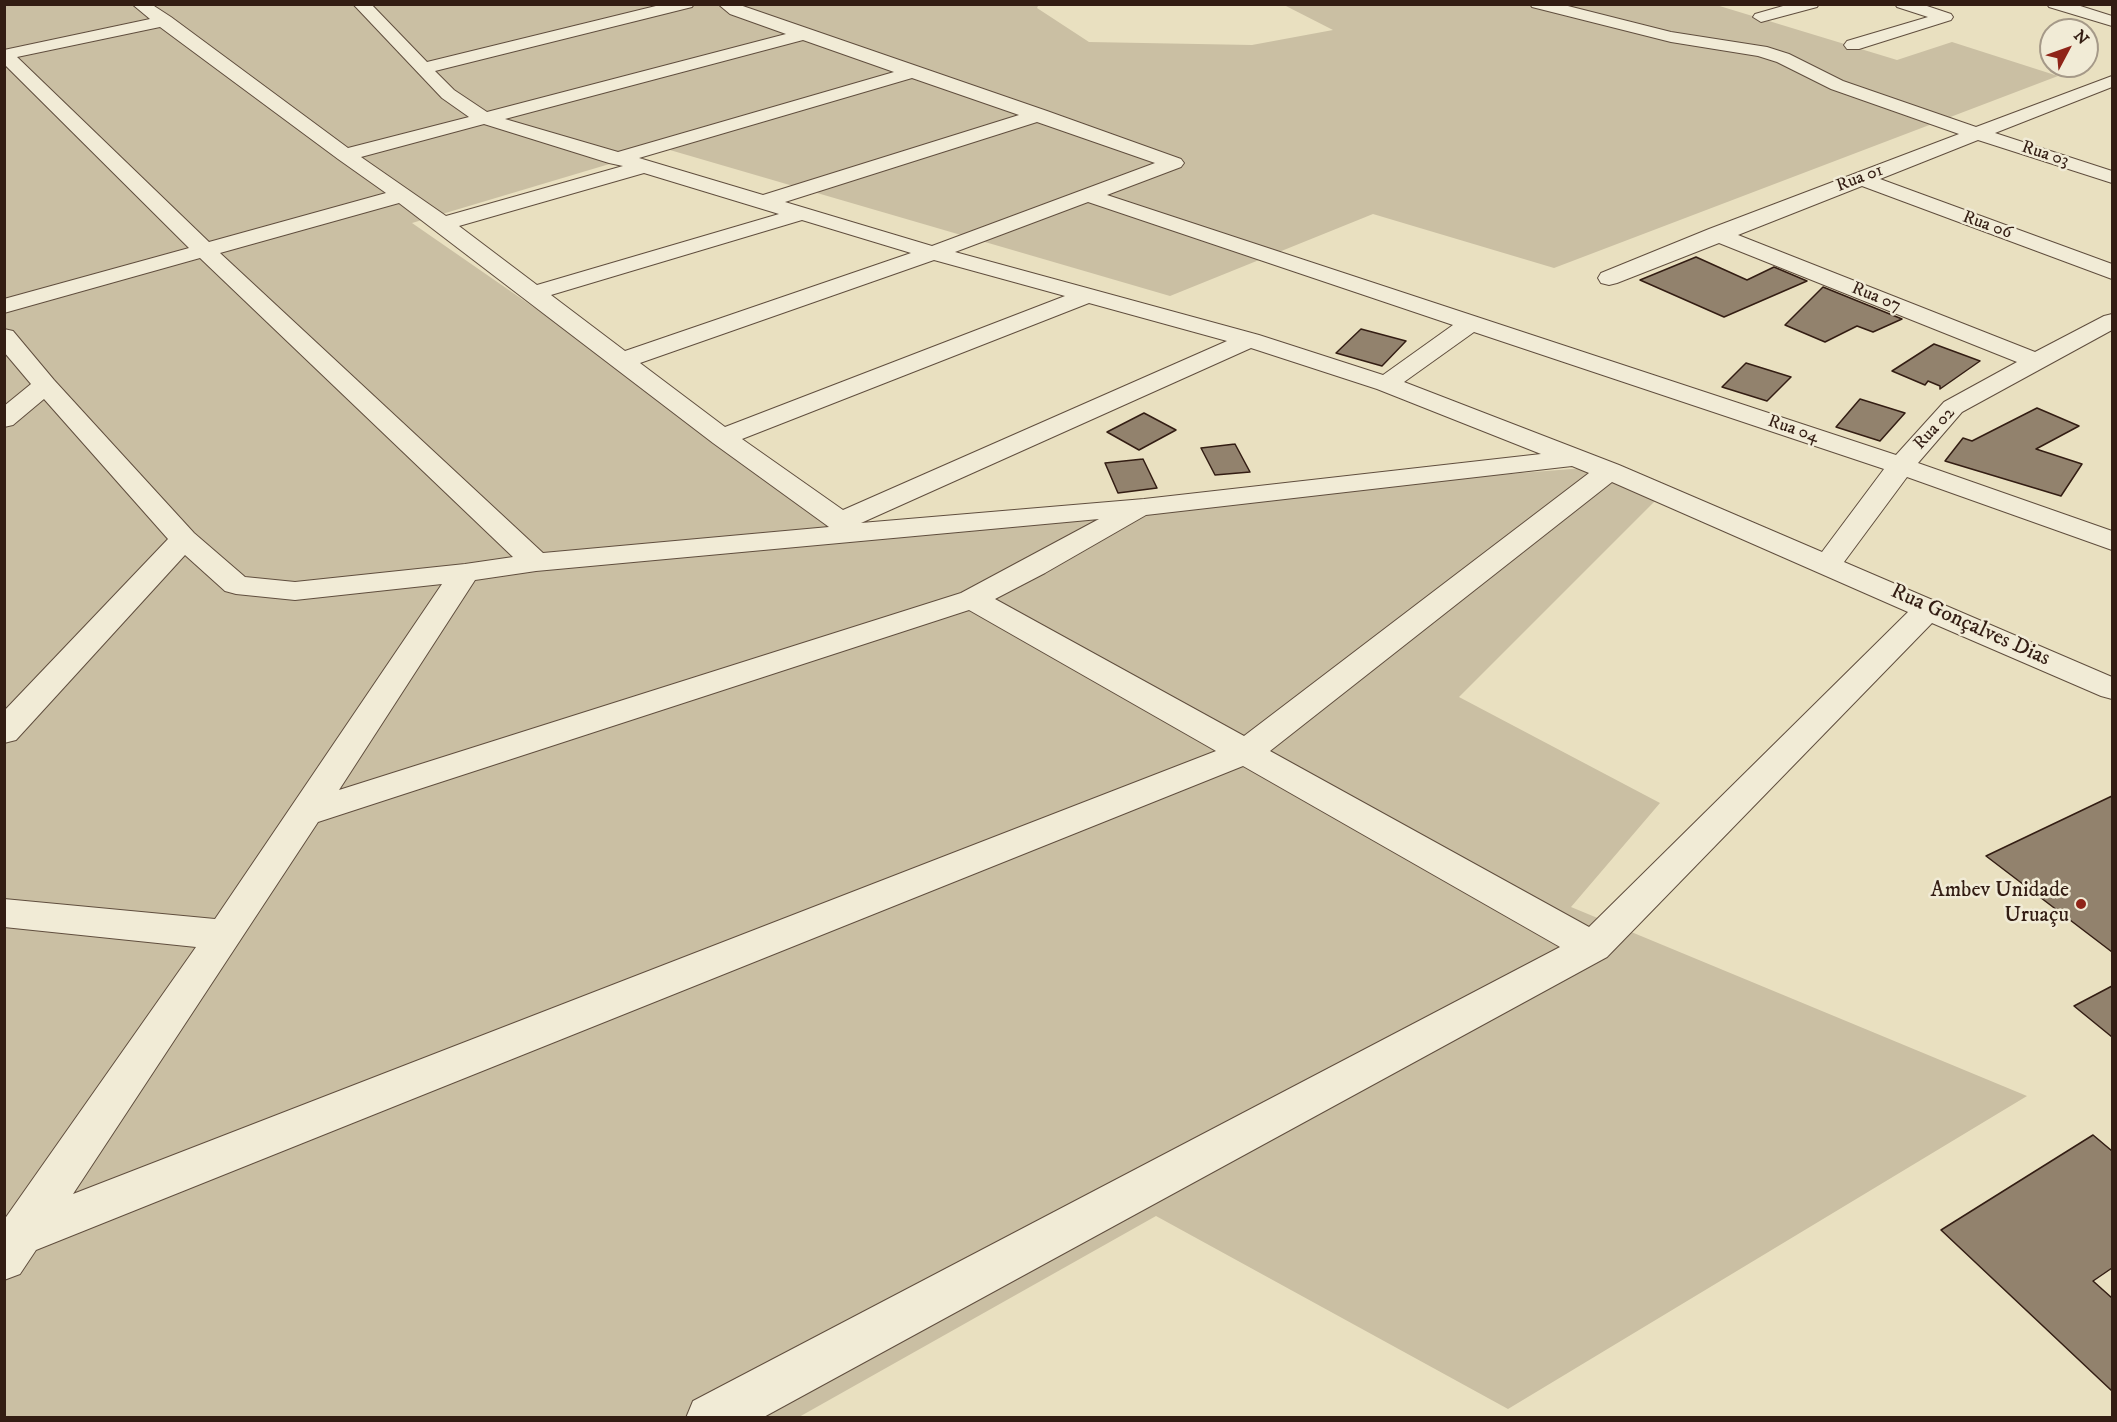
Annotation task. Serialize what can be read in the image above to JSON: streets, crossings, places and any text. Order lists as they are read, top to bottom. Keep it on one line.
{"streets":{"street":["Rua 03","Rua 01","Rua 06","Rua 07","Rua 02","Rua 04","Rua Gonçalves Dias"]},"crossings":[["Rua 03","Rua 01"],["Rua 01","Rua 06"],["Rua 01","Rua 07"],["Rua 07","Rua 02"],["Rua 02","Rua 04"],["Rua 02","Rua Gonçalves Dias"]],"places":["Ambev Unidade Uruaçu"],"north":"top right"}
